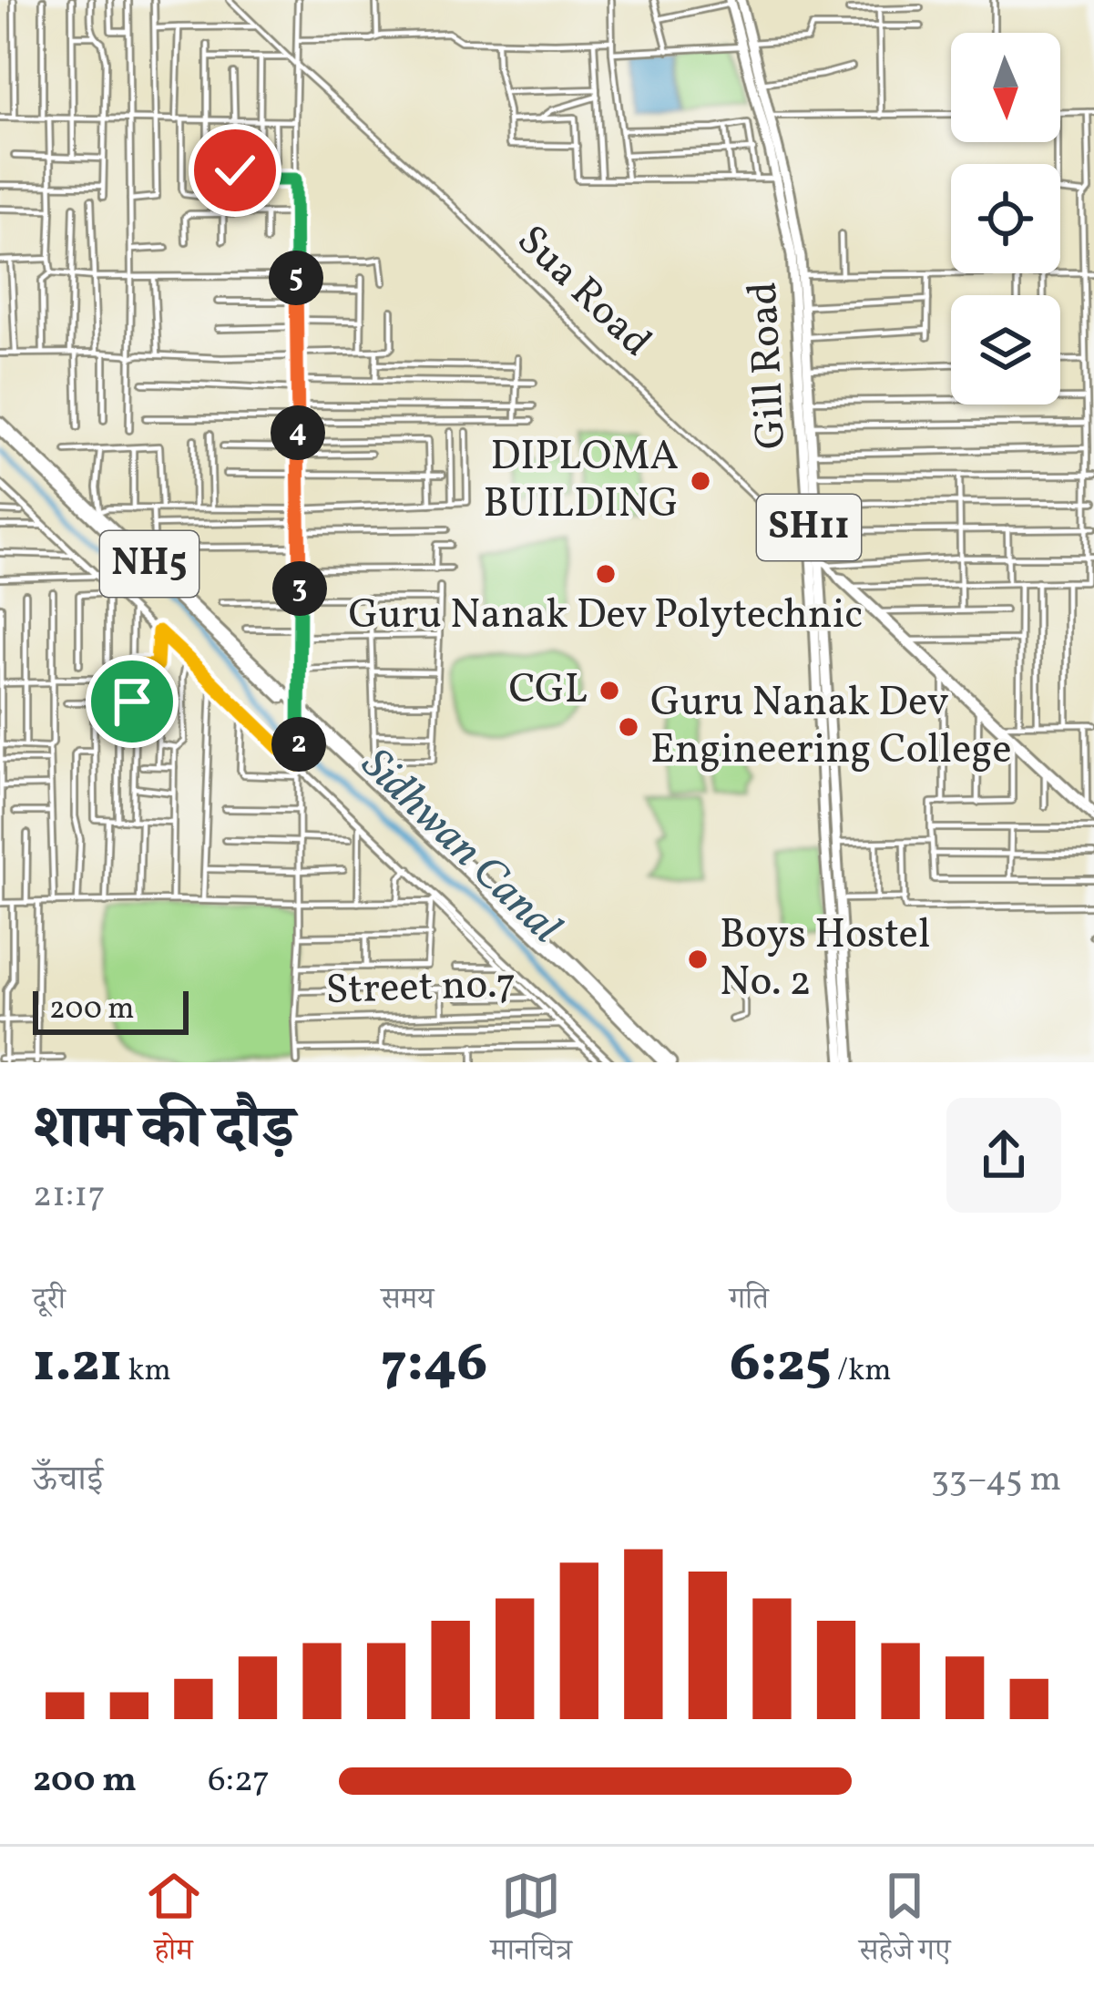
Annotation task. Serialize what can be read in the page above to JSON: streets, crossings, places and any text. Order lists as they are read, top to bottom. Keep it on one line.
{"streets":{"main road":["Gill Road","SH11","NH5"],"street":["Sua Road","Street no.7"]},"crossings":[["Sua Road","Gill Road"]],"water":["Sidhwan Canal"],"places":["DIPLOMA BUILDING","Guru Nanak Dev Polytechnic","CGL","Guru Nanak Dev Engineering College","Boys Hostel No. 2"],"scale_bar":"200 m","north":"bottom","page":{"pins":["5","4","3","2"],"scale":"200 m","heading":["शाम की दौड़","21:17"],"stats":[["दूरी","1.21 km"],["समय","7:46"],["गति","6:25 /km"]],"chart":["ऊँचाई","33–45 m"],"list":[{"name":"200 m","note":"6:27"}],"tabs":["होम","मानचित्र","सहेजे गए"]}}
